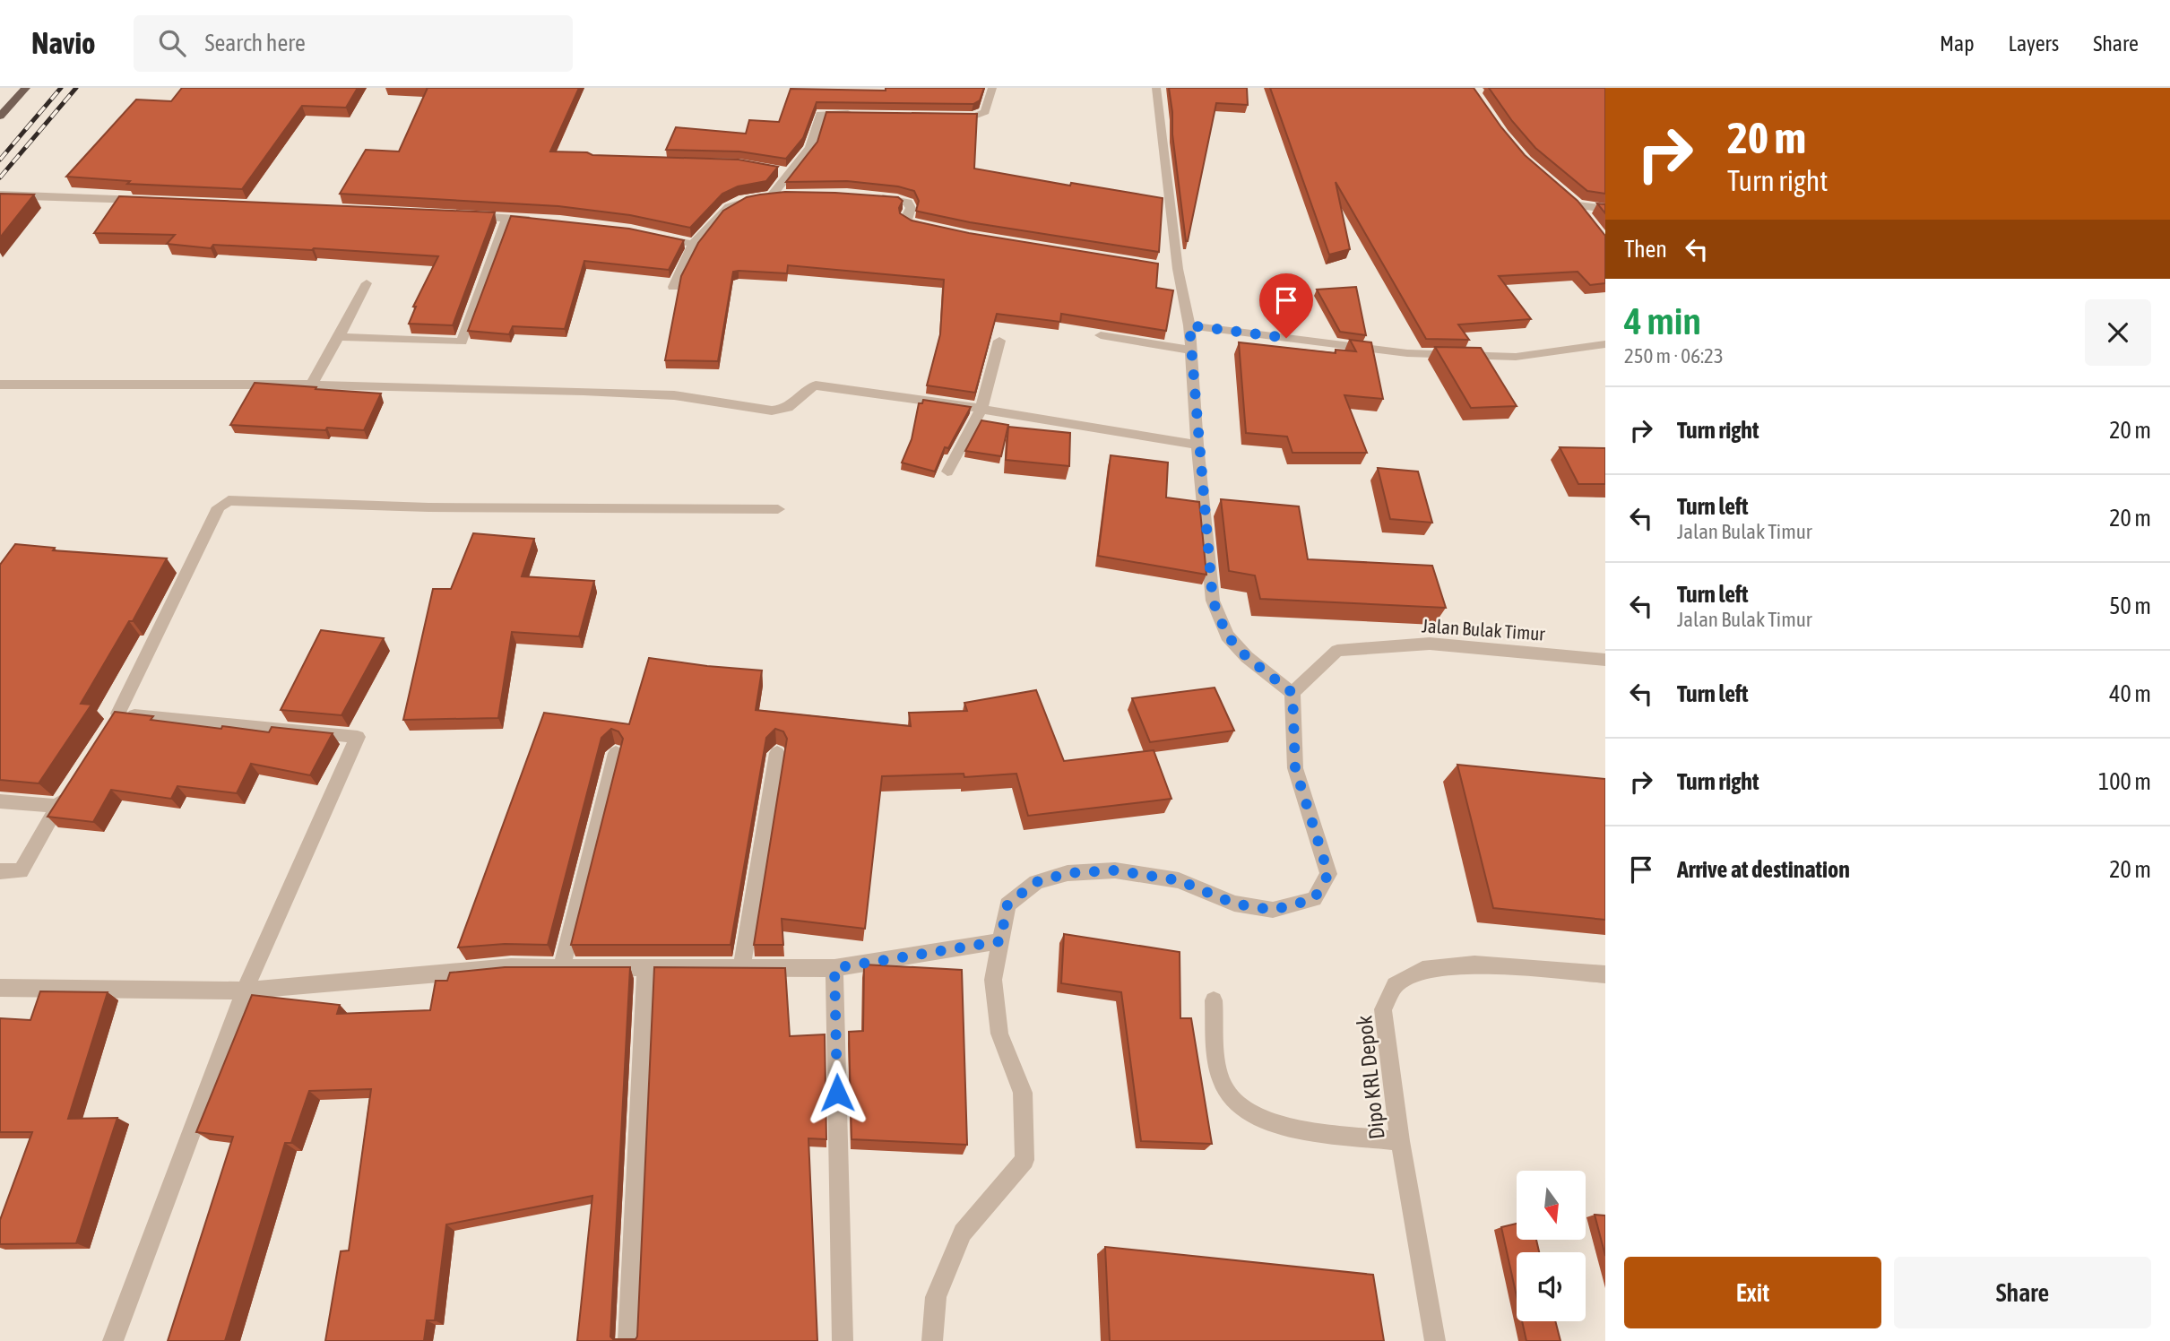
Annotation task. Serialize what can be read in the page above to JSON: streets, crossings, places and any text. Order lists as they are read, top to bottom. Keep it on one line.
{"streets":{"street":["Jalan Bulak Timur","Dipo KRL Depok"]},"north":"bottom","page":{"header":"Navio","search":"Search here","nav":["Map","Layers","Share"],"turn":["20 m","Turn right"],"then":"Then","heading":["4 min","250 m · 06:23"],"list":[{"name":"Turn right","value":"20 m"},{"name":"Turn left","note":"Jalan Bulak Timur","value":"20 m"},{"name":"Turn left","note":"Jalan Bulak Timur","value":"50 m"},{"name":"Turn left","value":"40 m"},{"name":"Turn right","value":"100 m"},{"name":"Arrive at destination","value":"20 m"}],"buttons":["Exit","Share"]}}
